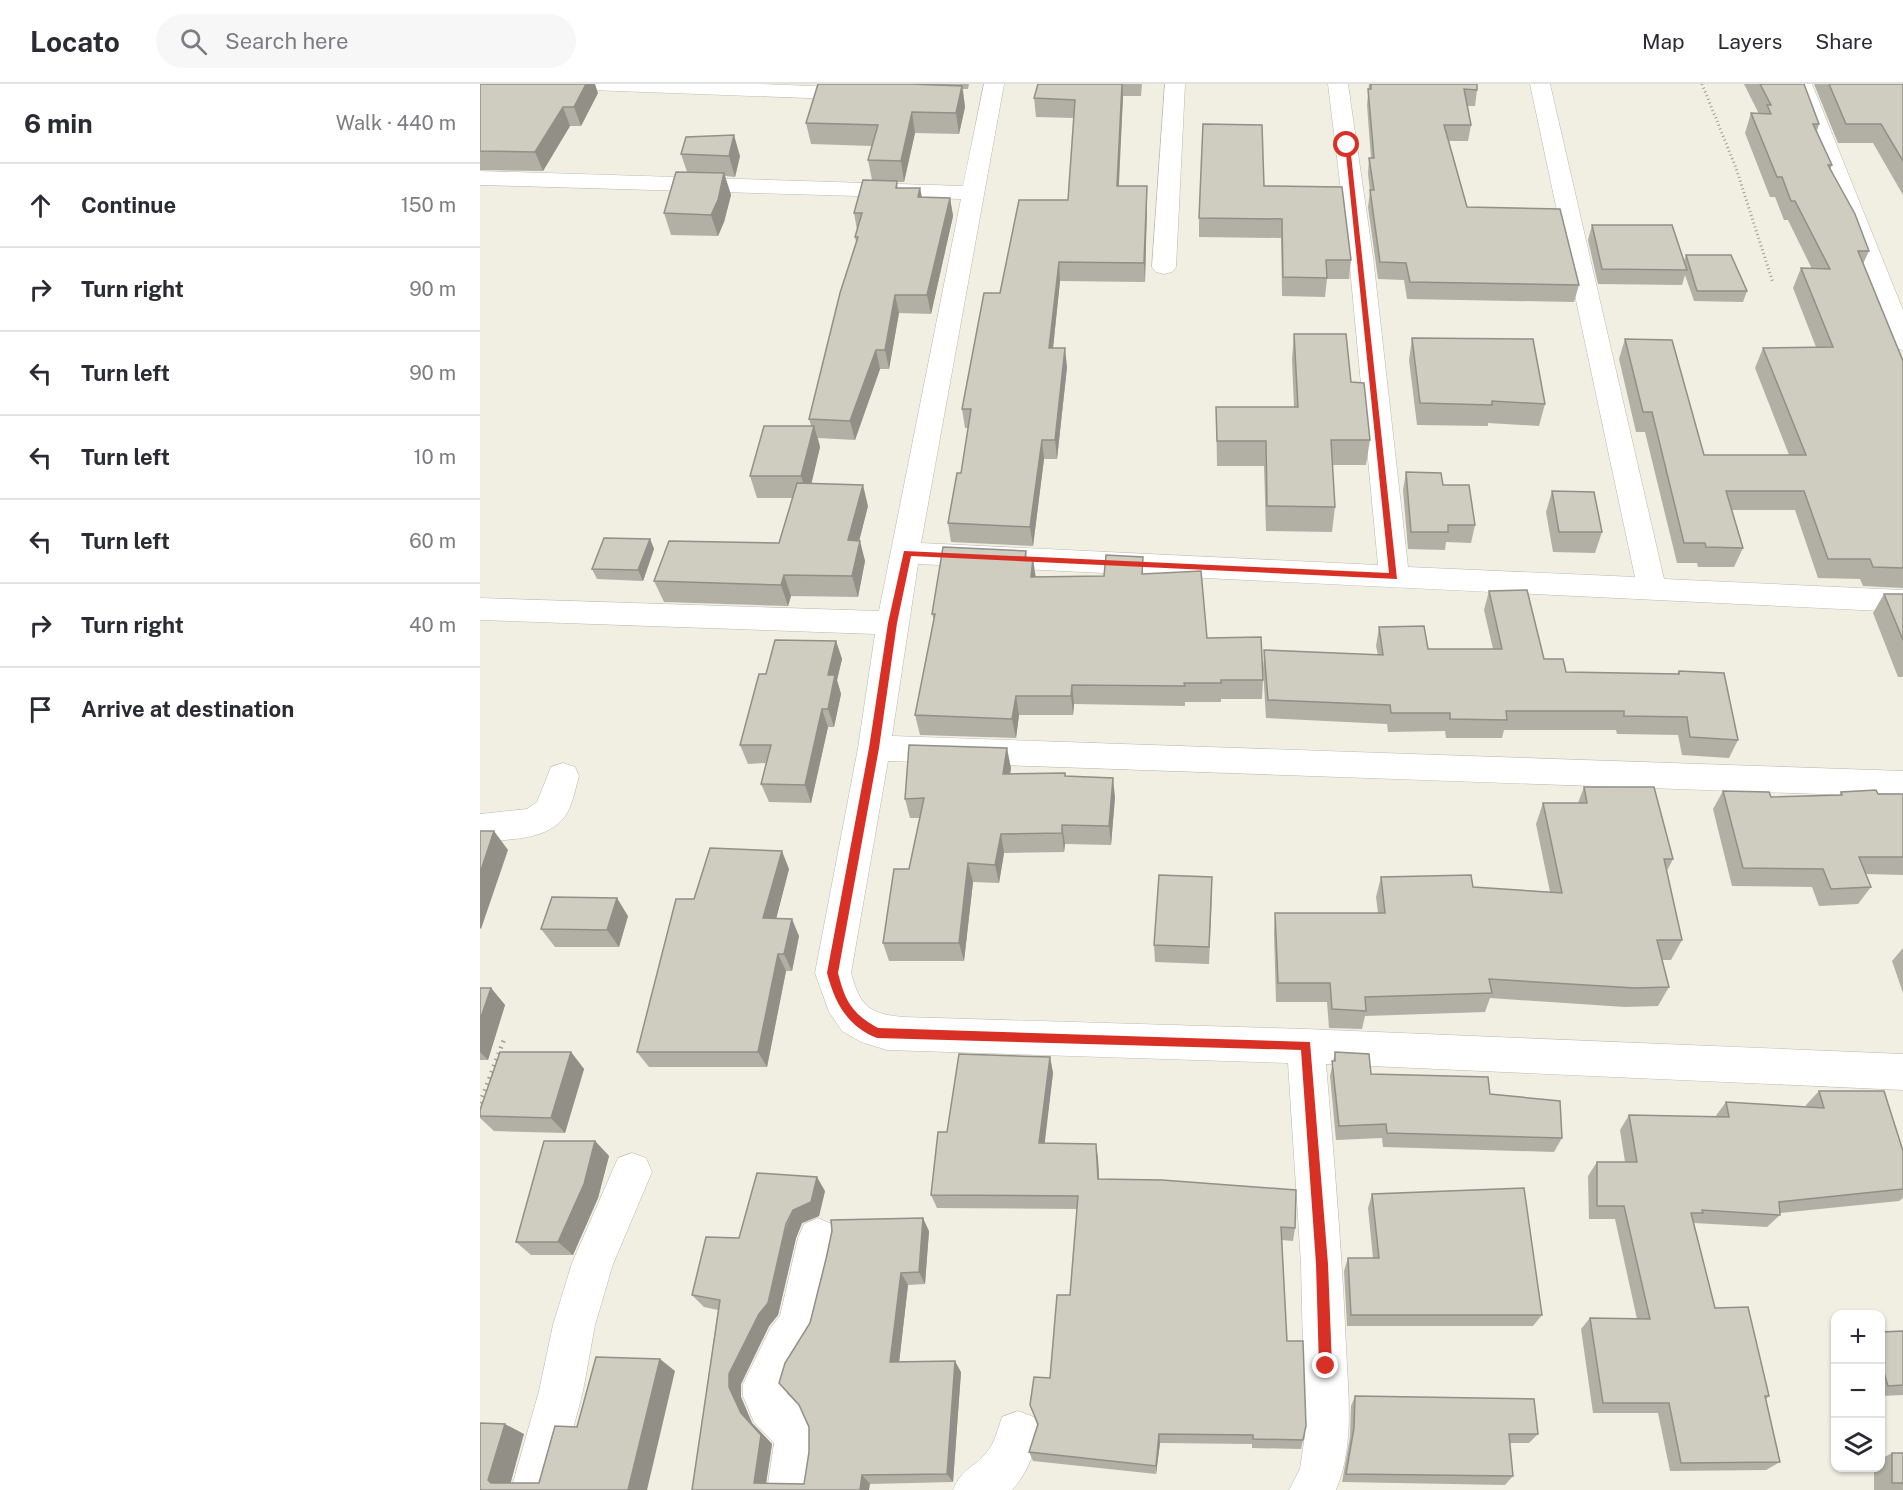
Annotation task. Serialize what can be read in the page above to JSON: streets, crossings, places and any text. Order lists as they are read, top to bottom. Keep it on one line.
{"page":{"header":"Locato","search":"Search here","nav":["Map","Layers","Share"],"heading":["6 min","Walk · 440 m"],"list":[["Continue","150 m"],["Turn right","90 m"],["Turn left","90 m"],["Turn left","10 m"],["Turn left","60 m"],["Turn right","40 m"],"Arrive at destination"],"map_buttons":["+","−"]}}
